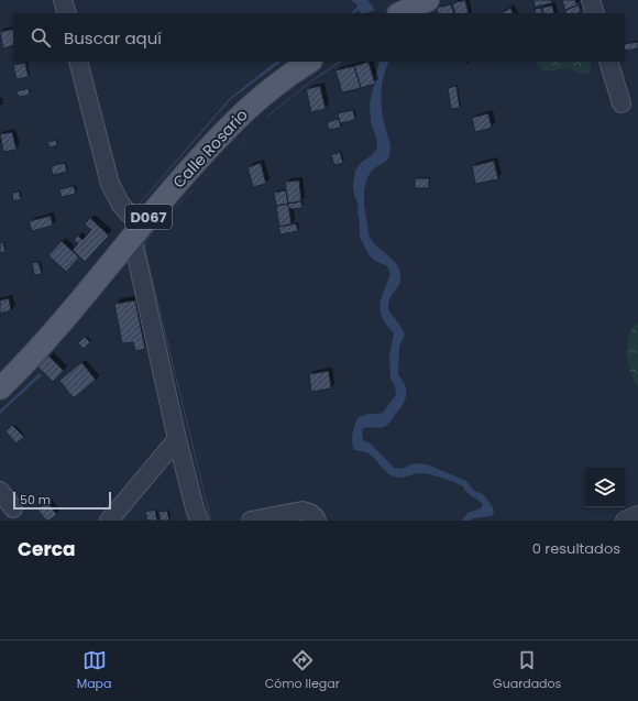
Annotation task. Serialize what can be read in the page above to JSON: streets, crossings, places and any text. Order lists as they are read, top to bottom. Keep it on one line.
{"streets":{"main road":["Calle Rosario","D067"]},"scale_bar":"50 m","page":{"search":"Buscar aquí","scale":"50 m","heading":["Cerca","0 resultados"],"nav":["Mapa","Cómo llegar","Guardados"]}}
